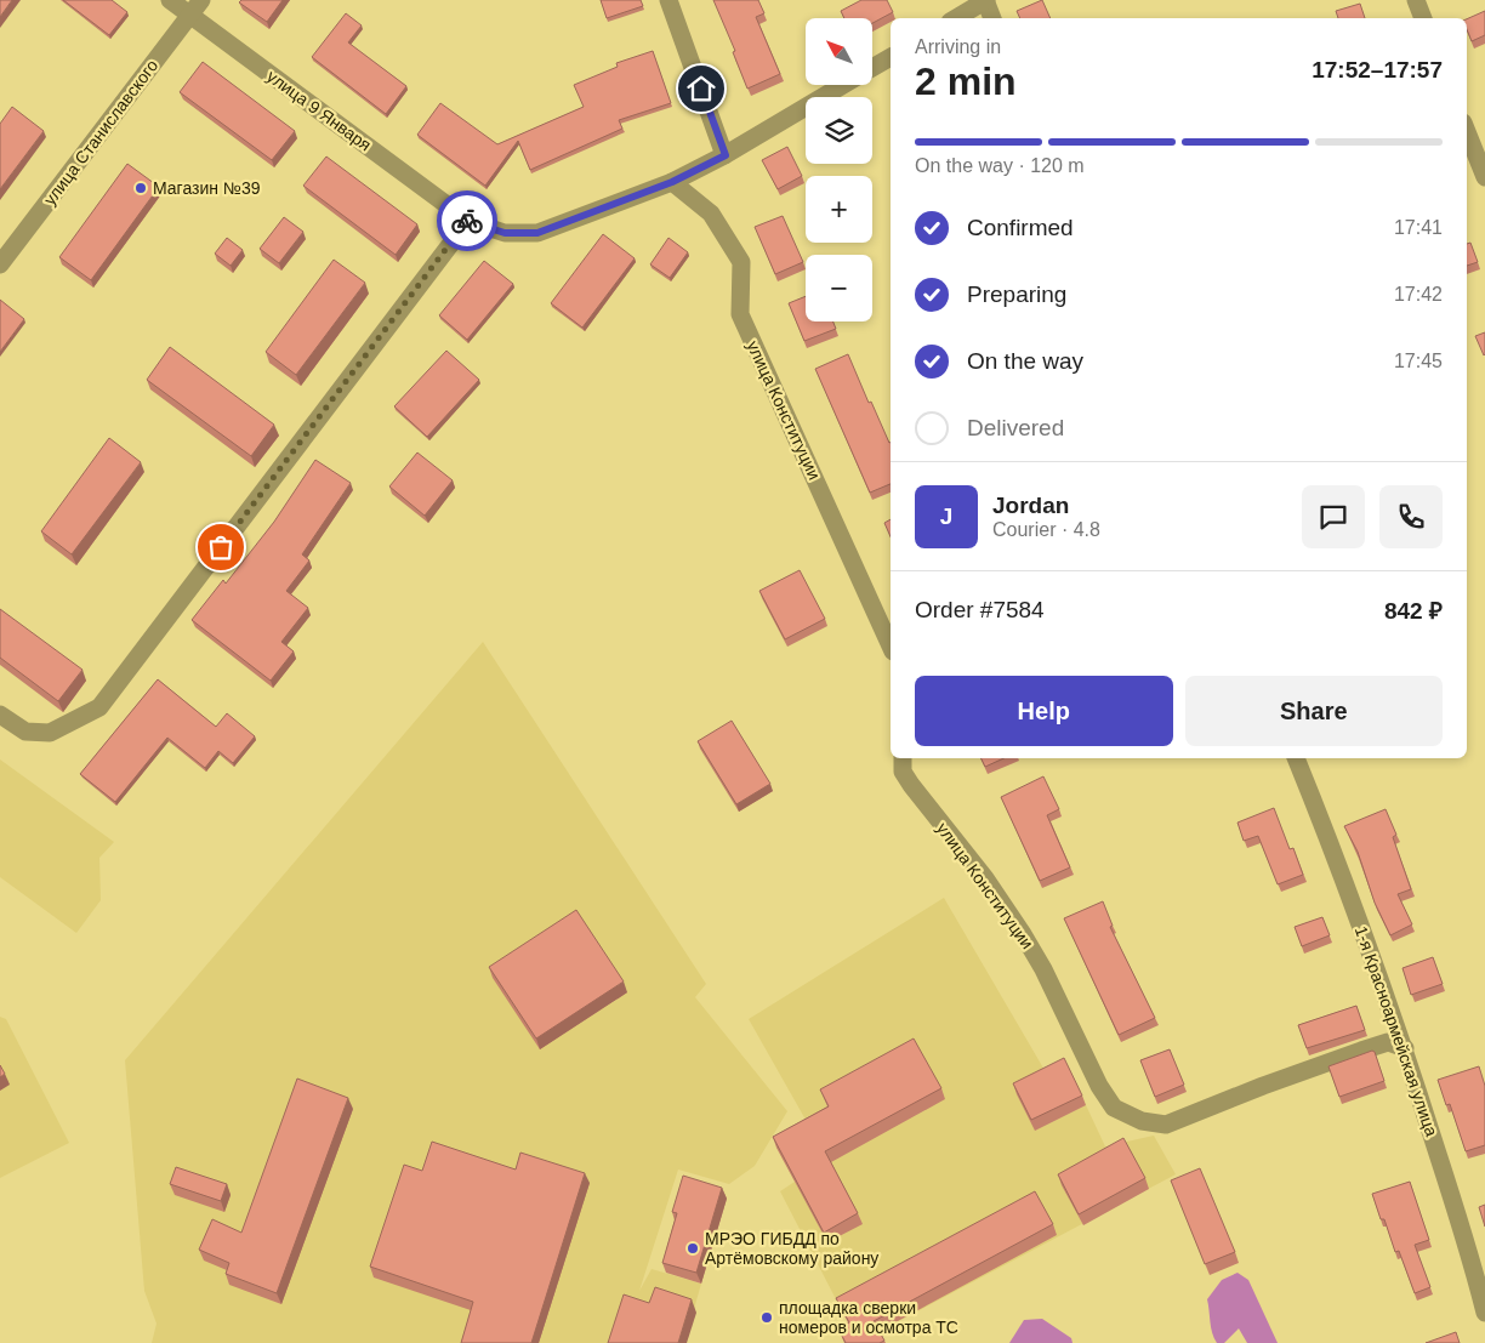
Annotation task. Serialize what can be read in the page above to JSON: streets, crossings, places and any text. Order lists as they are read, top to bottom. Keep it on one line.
{"streets":{"street":["улица 9 Января","улица Станиславского","улица Конституции","1-я Красноармейская улица"]},"crossings":[["улица 9 Января","улица Станиславского"],["улица 9 Января","улица Конституции"],["улица Конституции","1-я Красноармейская улица"]],"places":["Магазин №39","МРЭО ГИБДД по Артёмовскому району","площадка сверки номеров и осмотра ТС"],"north":"top left","page":{"map_buttons":["+","−"],"heading":["2 min","Arriving in","17:52–17:57"],"panel":["Jordan","Courier · 4.8","Order #7584","842 ₽"],"bar":"On the way · 120 m","list":[["Confirmed","17:41"],["Preparing","17:42"],["On the way","17:45"],"Delivered"],"round":"J","buttons":["Help","Share"]}}
